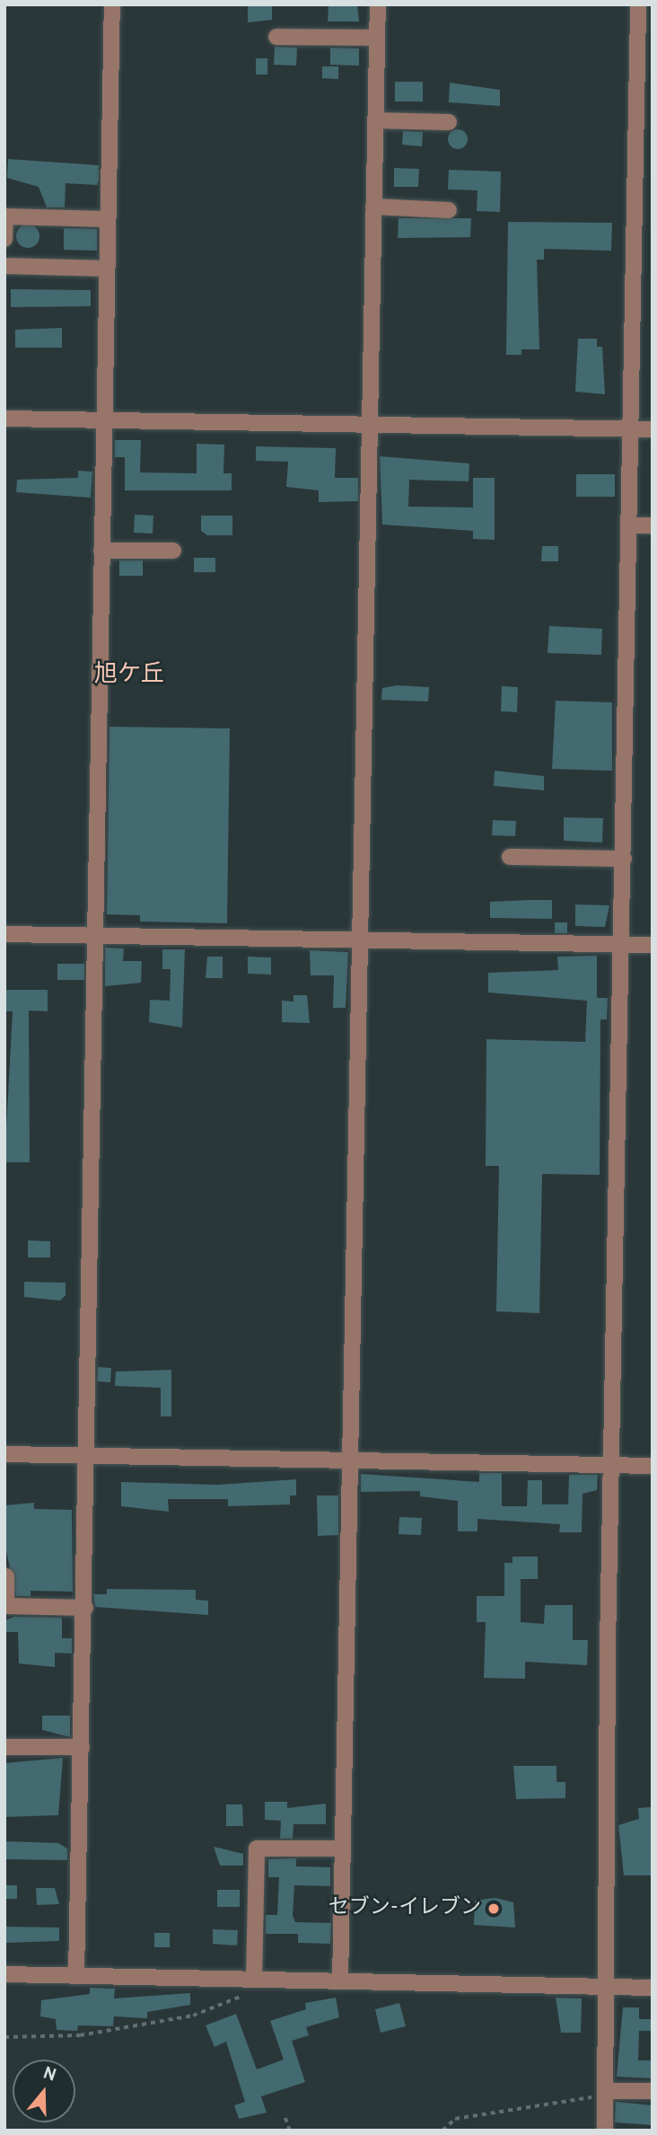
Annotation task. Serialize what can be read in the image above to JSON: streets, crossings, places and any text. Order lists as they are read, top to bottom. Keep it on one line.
{"districts":["旭ケ丘"],"places":["セブン-イレブン"],"north":"top"}
